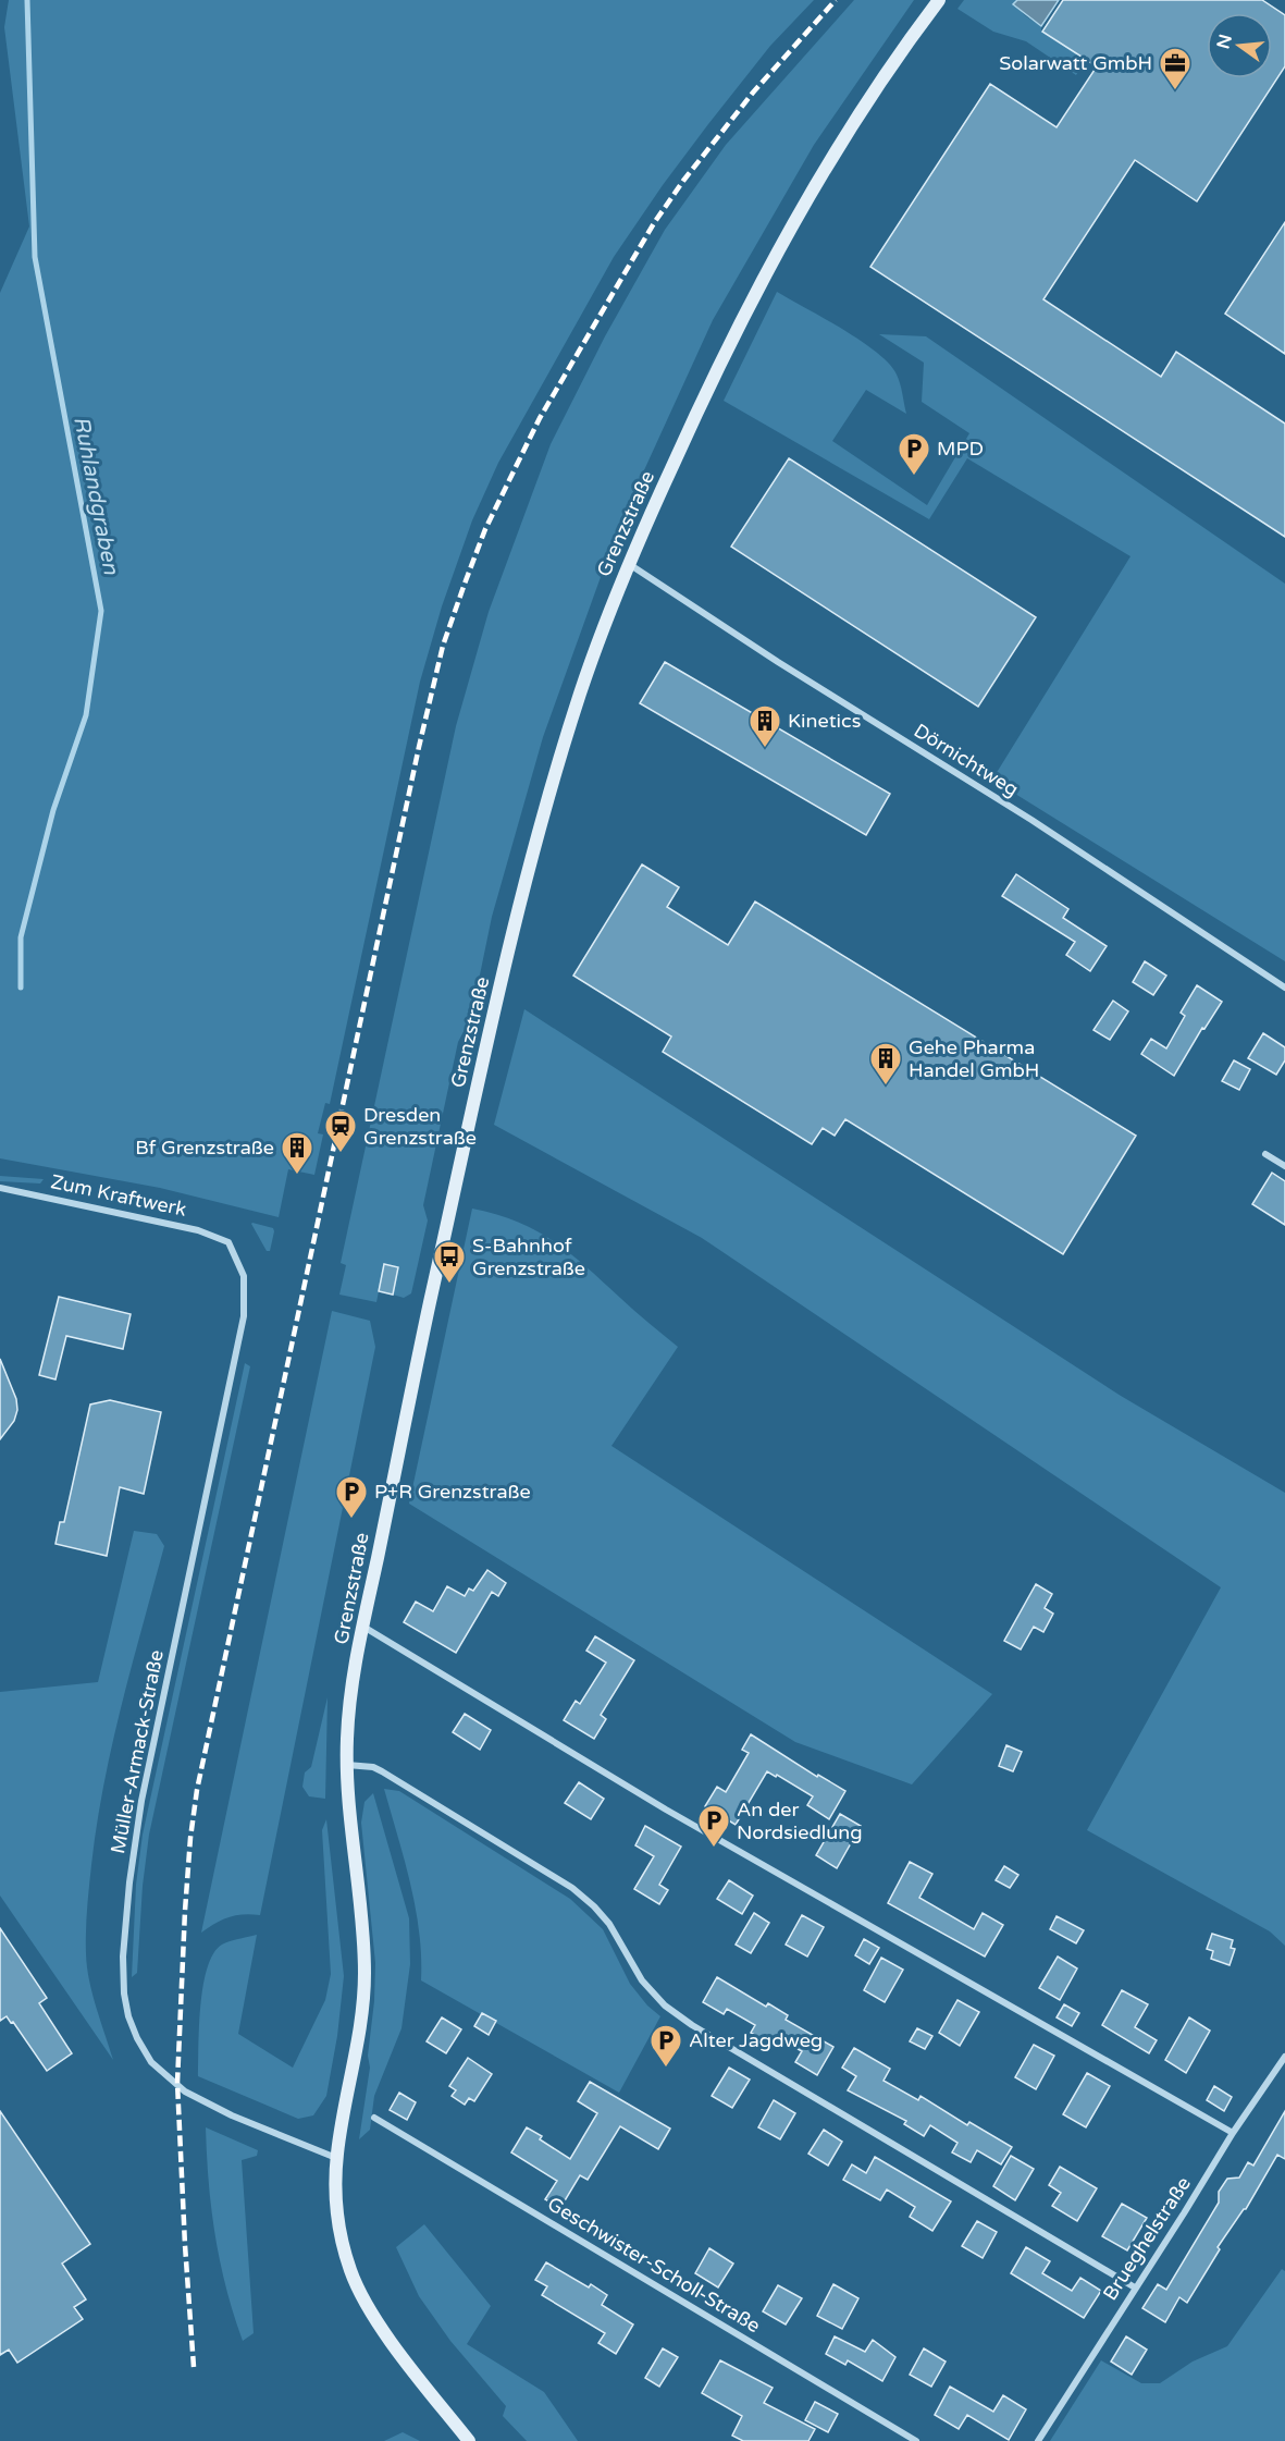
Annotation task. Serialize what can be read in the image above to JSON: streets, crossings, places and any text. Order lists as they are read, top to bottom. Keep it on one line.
{"streets":{"main road":["Grenzstraße"],"street":["Dörnichtweg","Zum Kraftwerk","Müller-Armack-Straße","Brueghelstraße","Geschwister-Scholl-Straße"]},"crossings":[["Grenzstraße","Dörnichtweg"],["Grenzstraße","Müller-Armack-Straße"],["Zum Kraftwerk","Müller-Armack-Straße"]],"water":["Ruhlandgraben"],"places":{"office":["Solarwatt GmbH"],"parking":["MPD","P+R Grenzstraße","An der Nordsiedlung","Alter Jagdweg"],"building":["Kinetics","Gehe Pharma Handel GmbH","Bf Grenzstraße"],"station":["Dresden Grenzstraße"],"bus stop":["S-Bahnhof Grenzstraße"]},"north":"left"}
